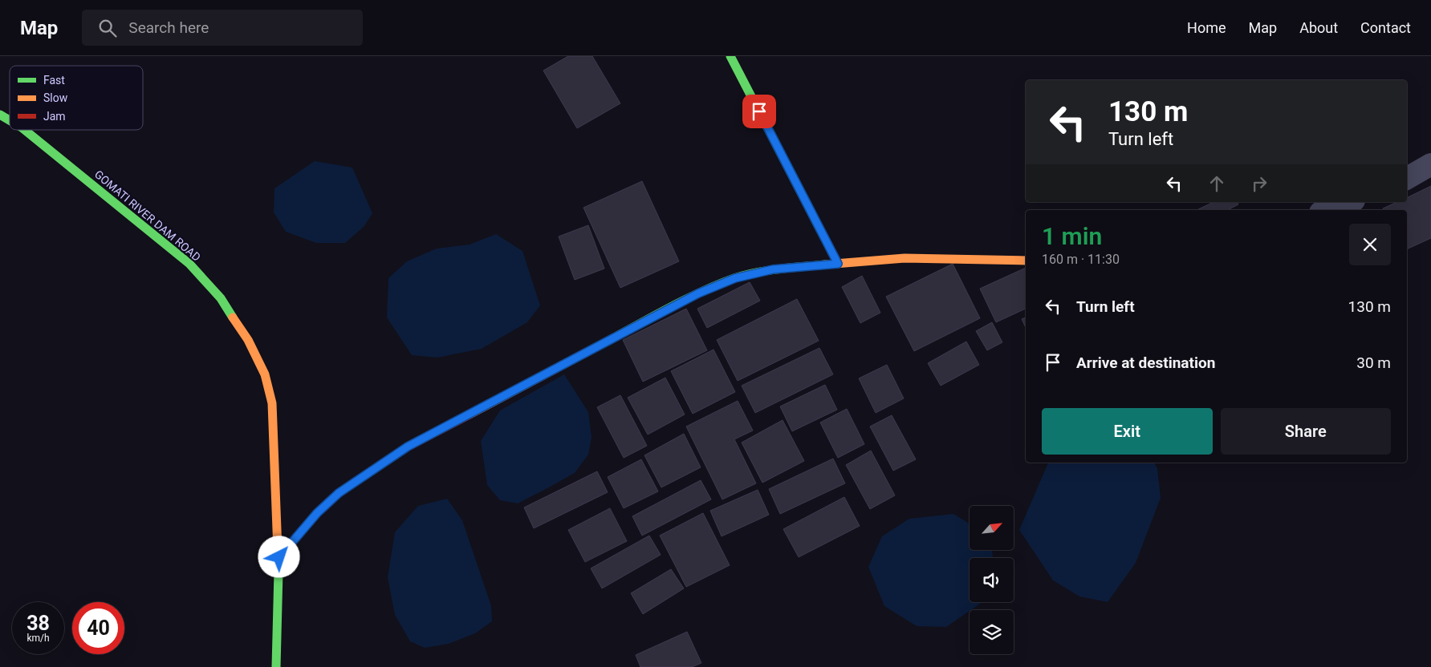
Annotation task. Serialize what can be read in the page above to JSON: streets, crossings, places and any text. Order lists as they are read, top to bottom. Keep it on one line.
{"streets":{"street":["GOMATI RIVER DAM ROAD"]},"legend":["Fast","Slow","Jam"],"north":"top right","page":{"header":"Map","search":"Search here","nav":["Home","Map","About","Contact"],"turn":["130 m","Turn left"],"heading":["1 min","160 m · 11:30"],"list":[{"name":"Turn left","value":"130 m"},{"name":"Arrive at destination","value":"30 m"}],"buttons":["Exit","Share"],"speed":"38 km/h","limit":"40"}}
